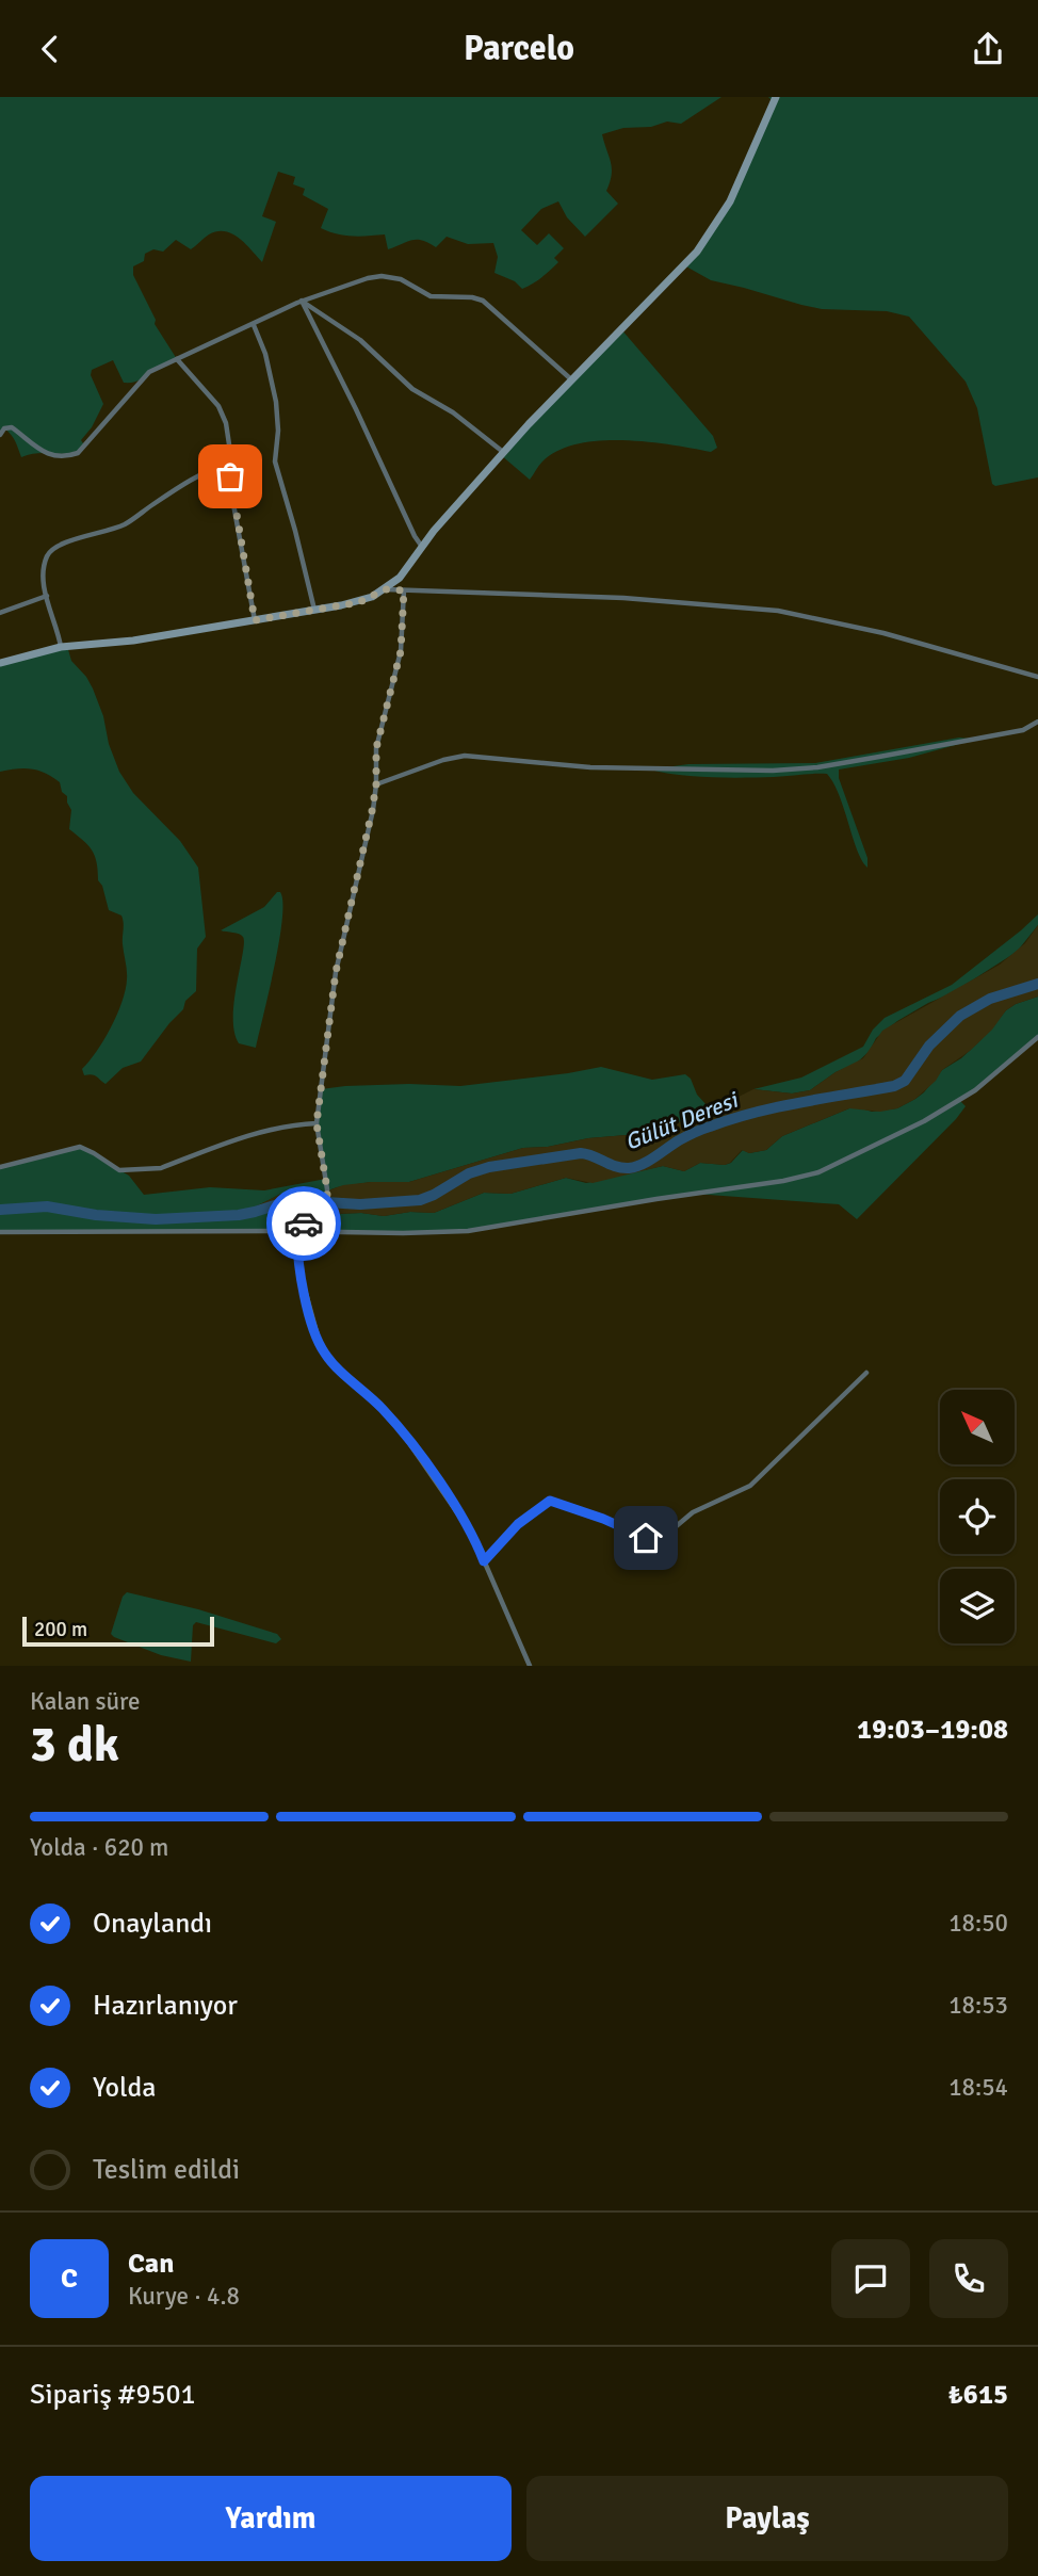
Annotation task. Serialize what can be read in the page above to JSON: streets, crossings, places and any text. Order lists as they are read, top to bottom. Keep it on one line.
{"water":["Gülüt Deresi"],"scale_bar":"200 m","north":"top left","page":{"header":"Parcelo","scale":"200 m","heading":["3 dk","Kalan süre","19:03–19:08"],"panel":["Can","Kurye · 4.8","Sipariş #9501","₺615"],"bar":"Yolda · 620 m","list":[["Onaylandı","18:50"],["Hazırlanıyor","18:53"],["Yolda","18:54"],"Teslim edildi"],"round":"C","buttons":["Yardım","Paylaş"]}}
